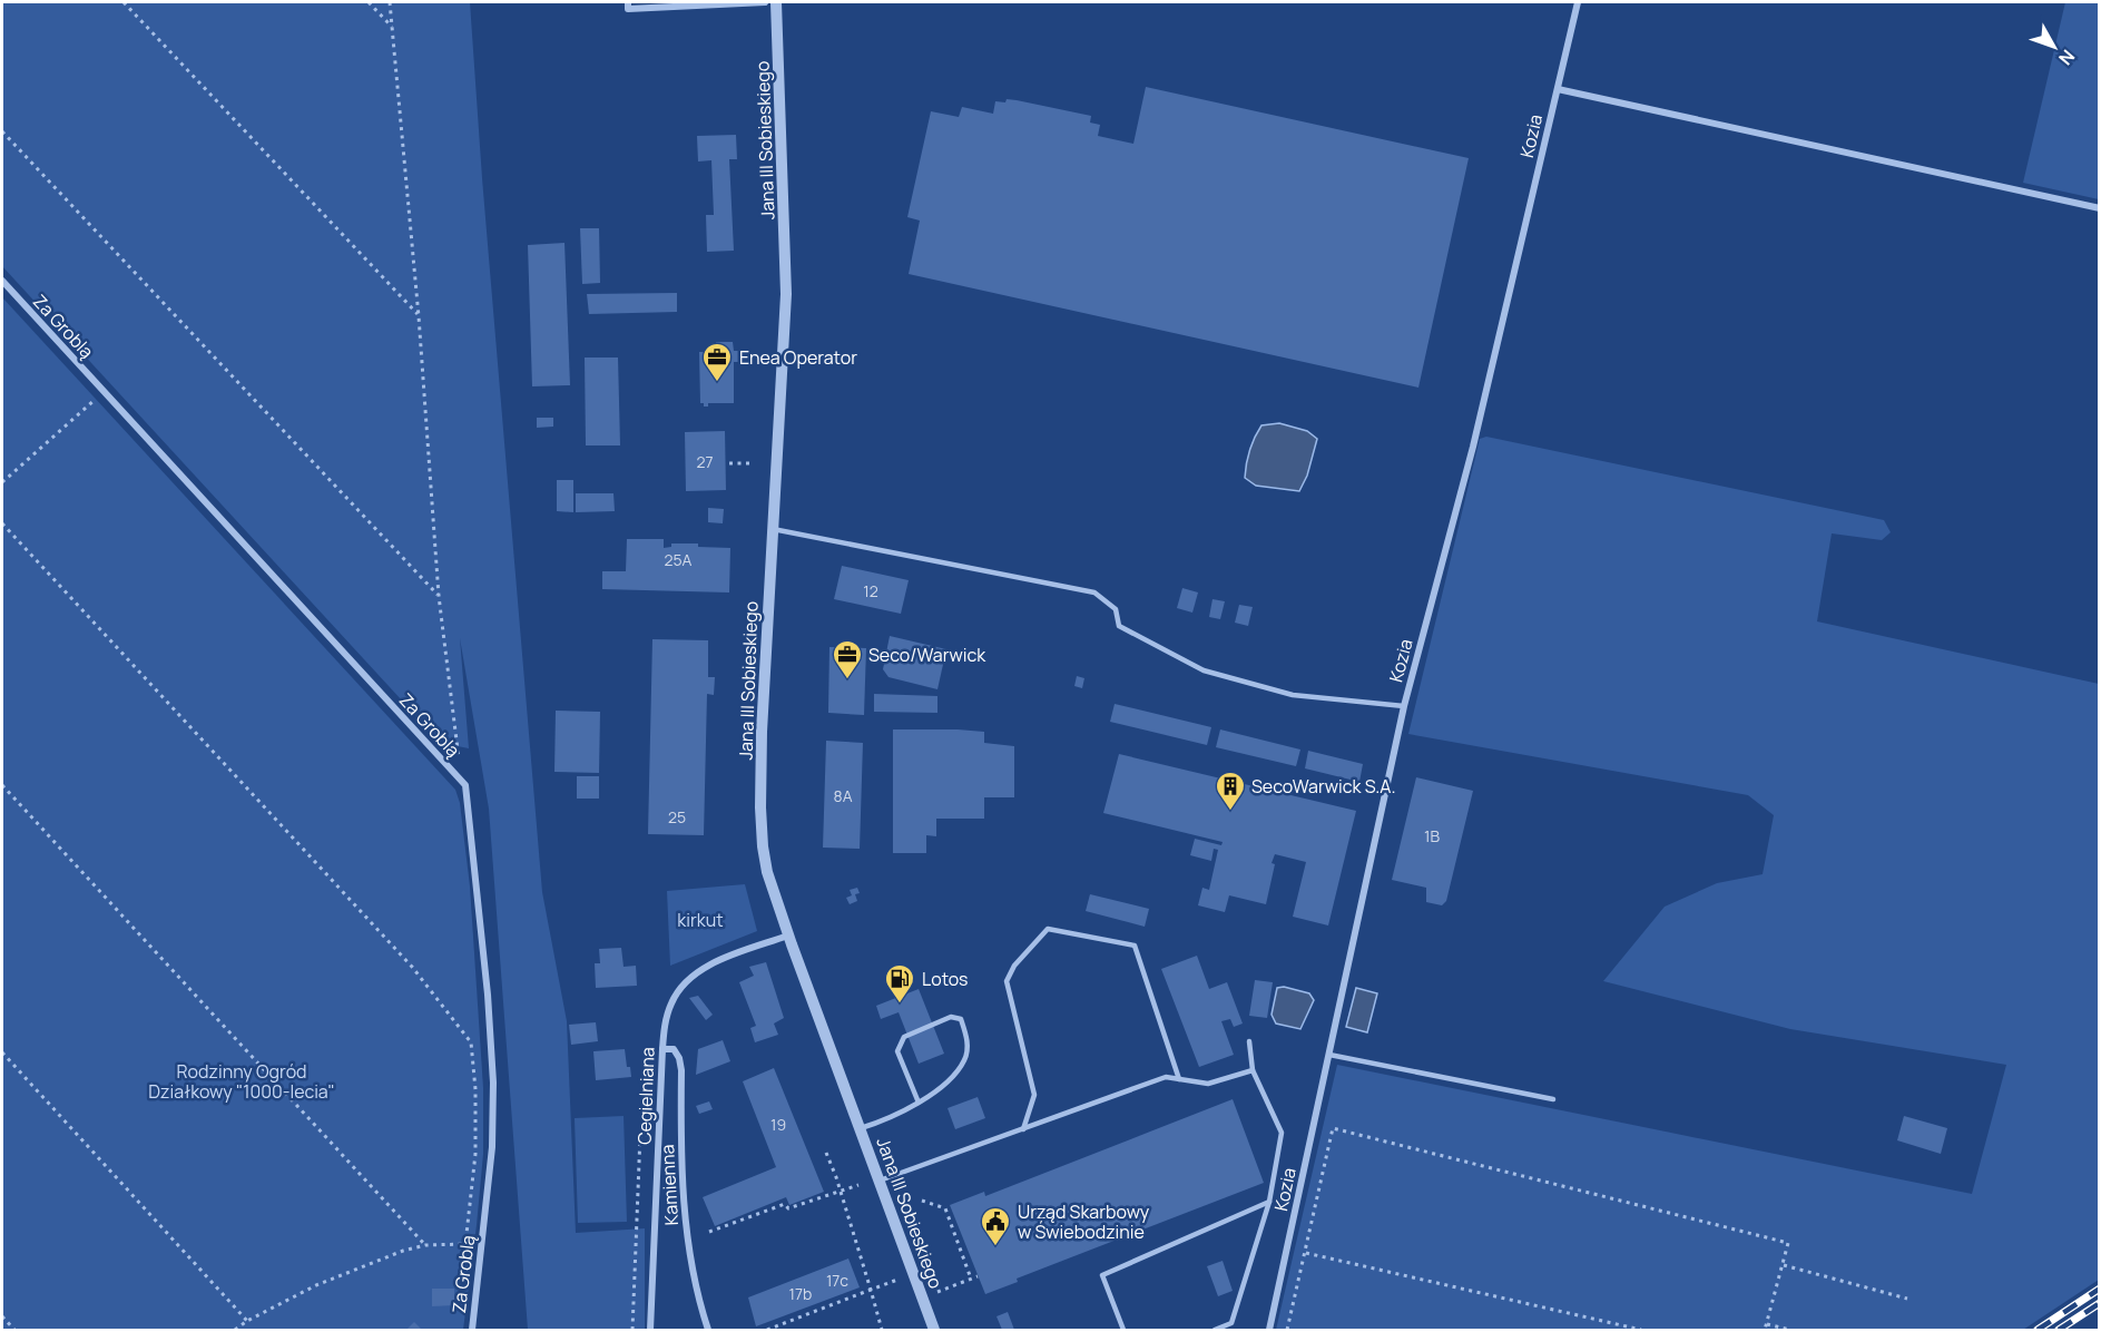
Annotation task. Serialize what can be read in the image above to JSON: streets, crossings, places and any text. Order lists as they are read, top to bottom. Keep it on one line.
{"streets":{"street":["Kozia","Jana III Sobieskiego","Za Groblą","Cegielniana","Kamienna"]},"crossings":[["Jana III Sobieskiego","Cegielniana"],["Cegielniana","Kamienna"]],"parks":["kirkut","Rodzinny Ogród Działkowy \"1000-lecia\""],"places":{"office":["Enea Operator","Seco/Warwick"],"building":["SecoWarwick S.A."],"fuel station":["Lotos"],"public building":["Urząd Skarbowy w Świebodzinie"]},"house_numbers":["27","25A","12","8A","25","1B","19","17c","17b"],"north":"bottom right"}
